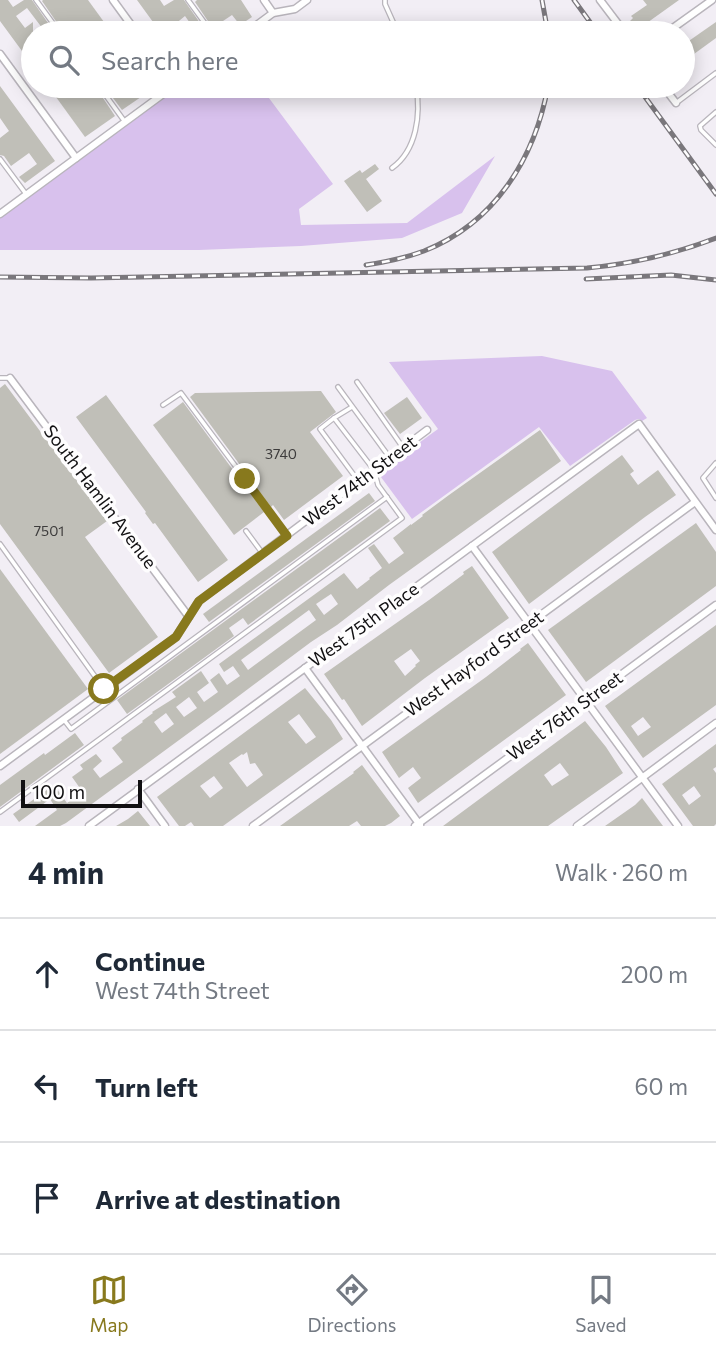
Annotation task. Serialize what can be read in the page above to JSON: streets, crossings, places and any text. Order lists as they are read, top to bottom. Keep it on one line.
{"streets":{"street":["West 74th Street","South Hamlin Avenue","West 75th Place","West Hayford Street","West 76th Street"]},"crossings":[["West 74th Street","South Hamlin Avenue"],["West 75th Place","West Hayford Street"]],"house_numbers":["3740","7501"],"scale_bar":"100 m","page":{"search":"Search here","scale":"100 m","heading":["4 min","Walk · 260 m"],"list":[["Continue","West 74th Street","200 m"],["Turn left","60 m"],"Arrive at destination"],"nav":["Map","Directions","Saved"]}}
